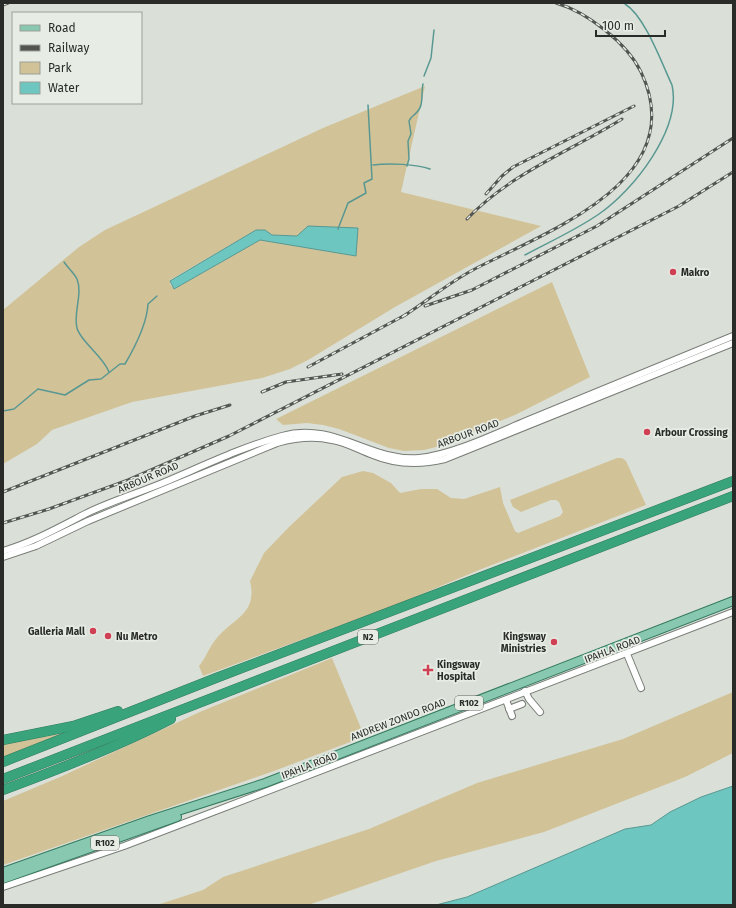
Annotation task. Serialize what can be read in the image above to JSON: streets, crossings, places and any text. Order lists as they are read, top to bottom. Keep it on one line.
{"streets":{"highway":["N2"],"main road":["R102","ANDREW ZONDO ROAD"],"street":["ARBOUR ROAD","IPAHLA ROAD"]},"crossings":[["IPAHLA ROAD","ANDREW ZONDO ROAD"]],"places":{"other":["Makro","Arbour Crossing","Galleria Mall","Nu Metro","Kingsway Ministries"],"health":["Kingsway Hospital"]},"legend":["Road","Railway","Park","Water"],"scale_bar":"100 m"}
